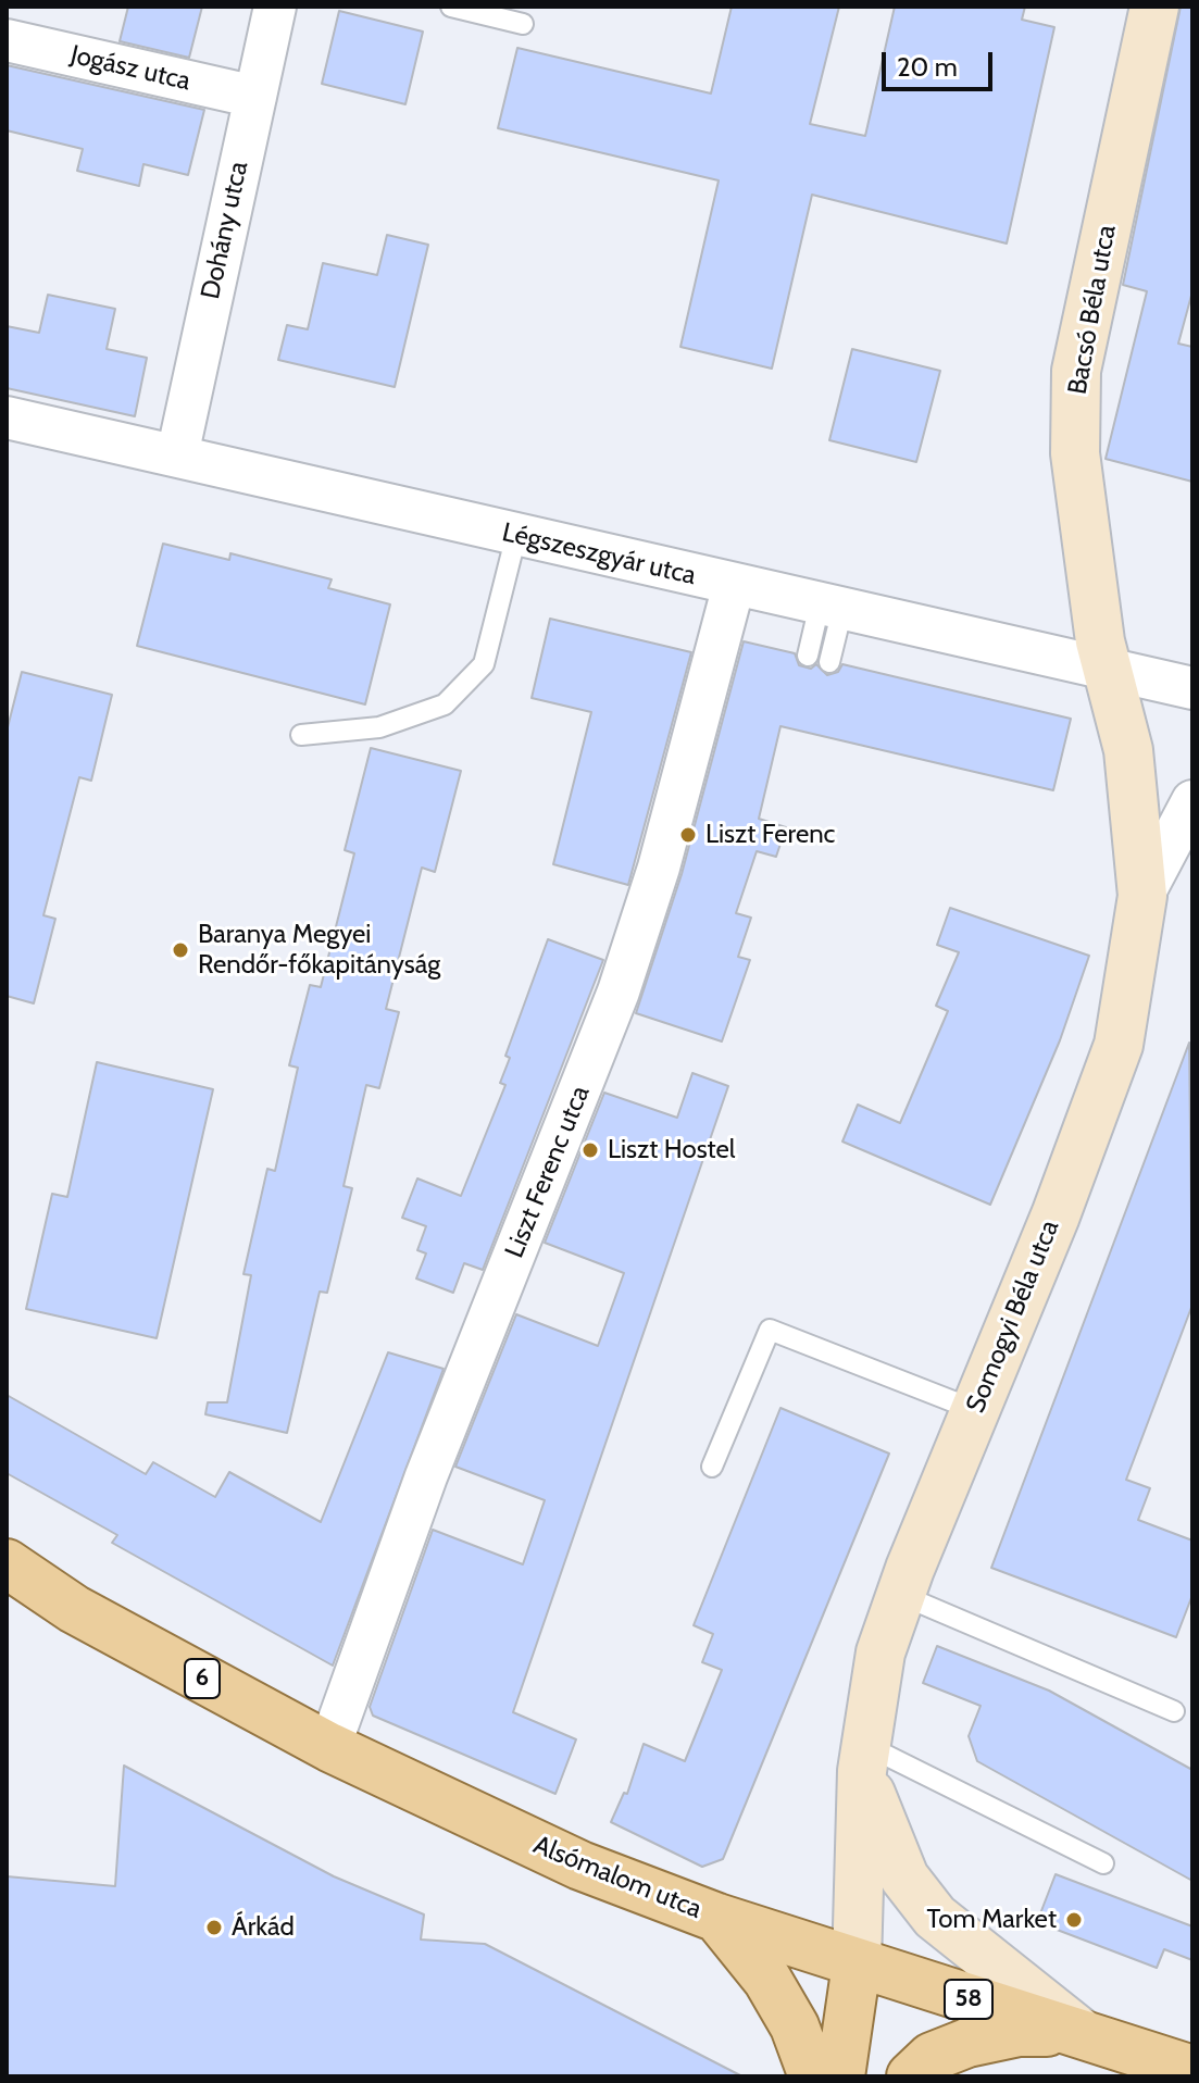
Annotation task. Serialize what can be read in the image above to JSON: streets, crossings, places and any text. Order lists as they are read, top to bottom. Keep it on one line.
{"streets":{"main road":["6","Alsómalom utca","58"],"street":["Jogász utca","Dohány utca","Bacsó Béla utca","Légszeszgyár utca","Liszt Ferenc utca","Somogyi Béla utca"]},"crossings":[["Jogász utca","Dohány utca"],["Dohány utca","Légszeszgyár utca"],["Bacsó Béla utca","Légszeszgyár utca"],["Bacsó Béla utca","Somogyi Béla utca"],["Légszeszgyár utca","Liszt Ferenc utca"],["Légszeszgyár utca","Somogyi Béla utca"],["Liszt Ferenc utca","Alsómalom utca"],["Somogyi Béla utca","Alsómalom utca"]],"places":["Liszt Ferenc","Baranya Megyei Rendőr-főkapitányság","Liszt Hostel","Tom Market","Árkád"],"scale_bar":"20 m"}
